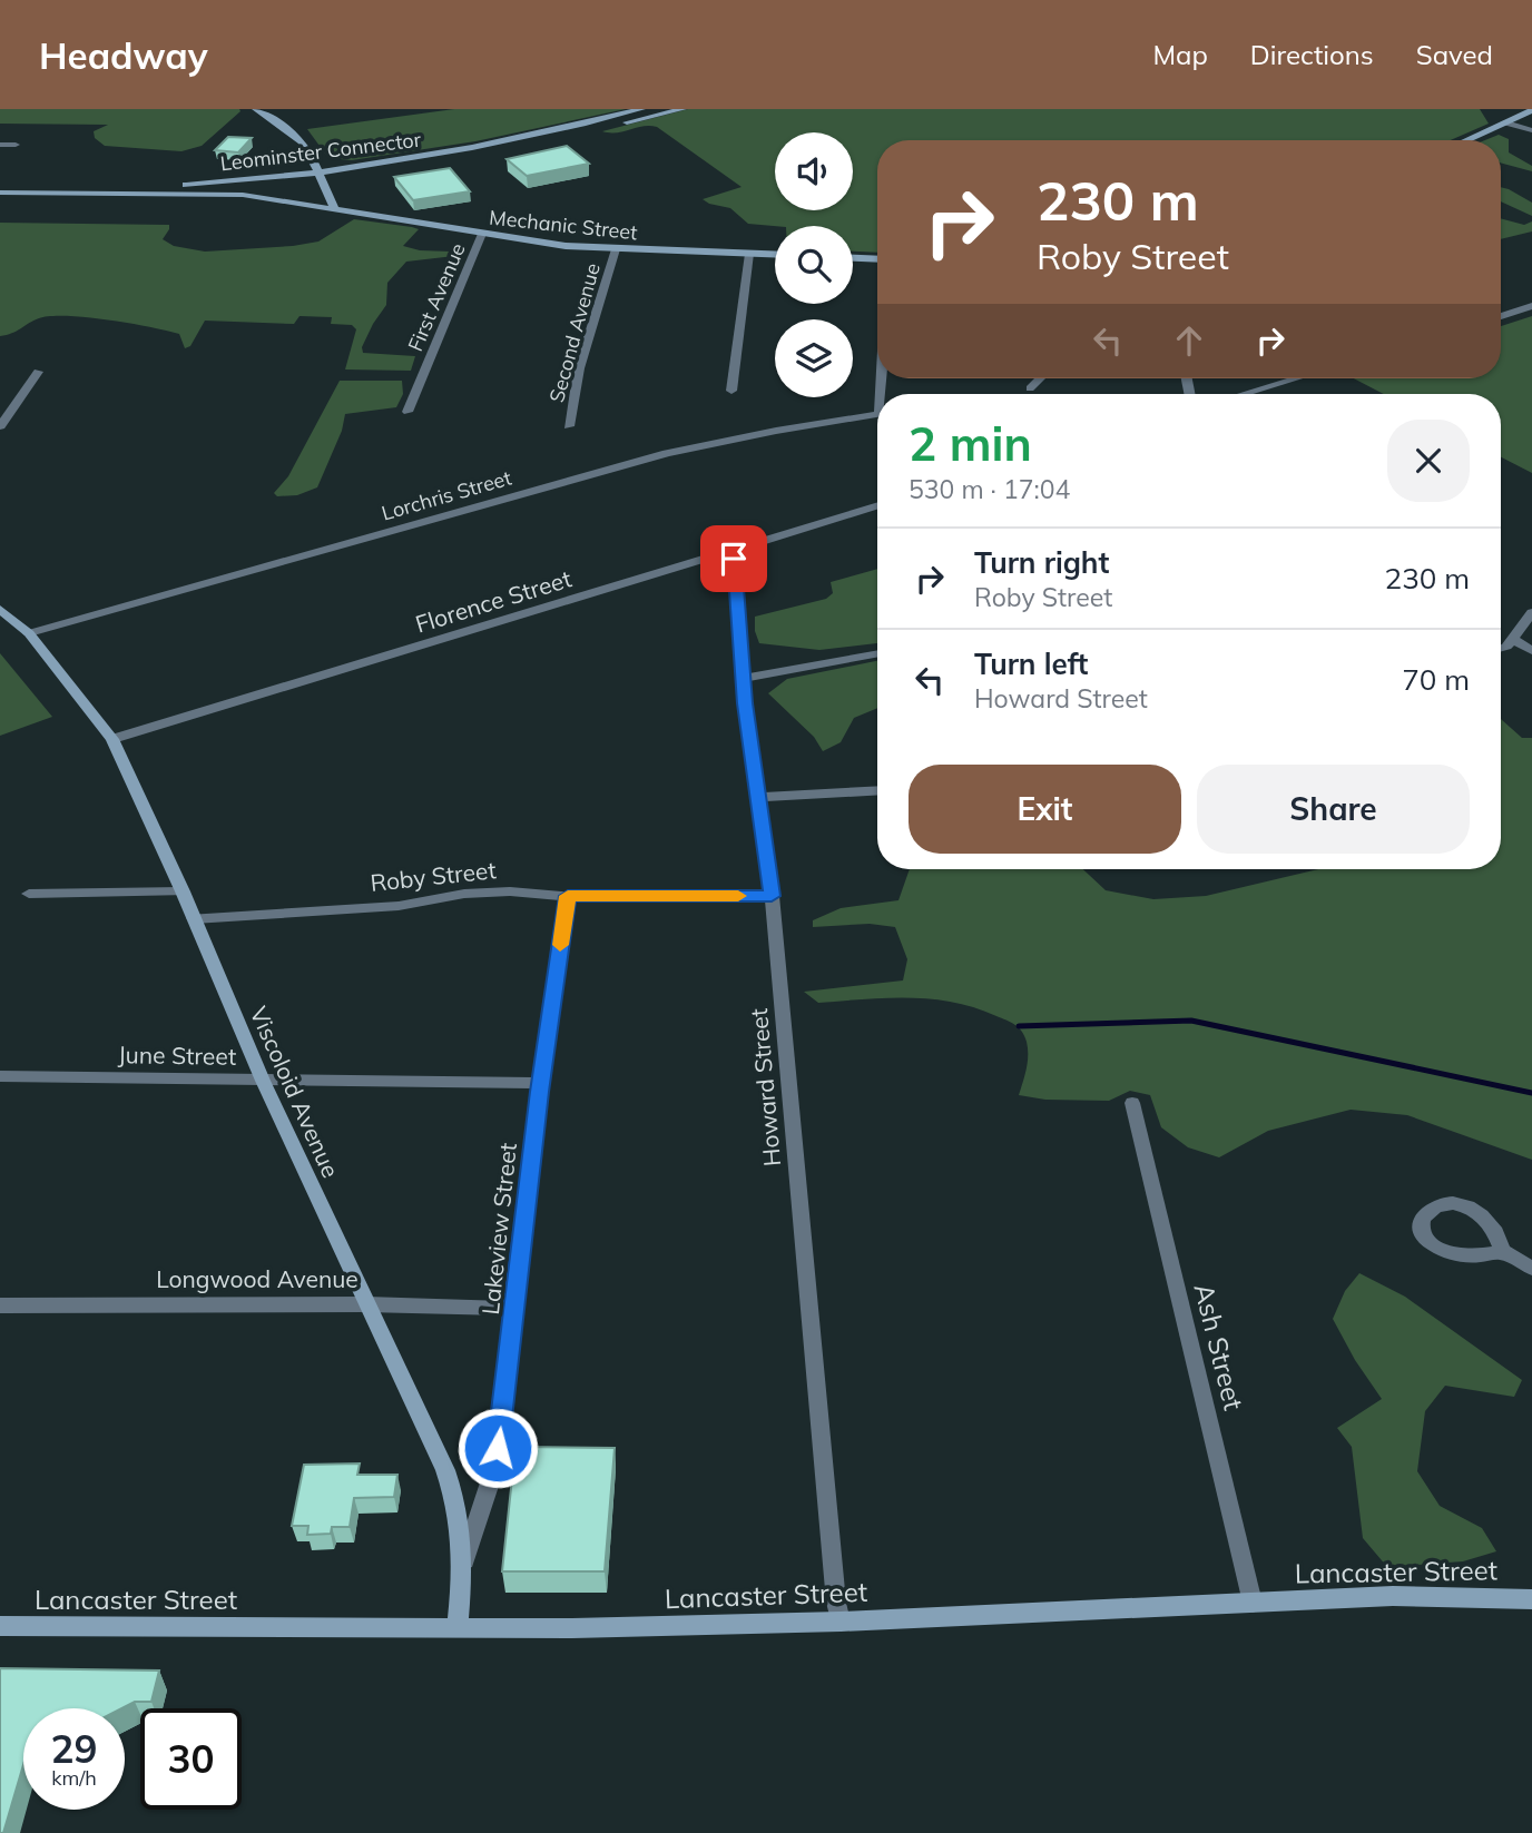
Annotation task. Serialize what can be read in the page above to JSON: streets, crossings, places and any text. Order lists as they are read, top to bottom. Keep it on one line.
{"streets":{"main road":["Leominster Connector","Mechanic Street","Viscoloid Avenue","Lancaster Street"],"street":["First Avenue","Second Avenue","Lorchris Street","Florence Street","Roby Street","June Street","Howard Street","Lakeview Street","Longwood Avenue","Ash Street"]},"crossings":[["Leominster Connector","Mechanic Street"],["Mechanic Street","First Avenue"],["Mechanic Street","Second Avenue"],["Lorchris Street","Viscoloid Avenue"],["Florence Street","Howard Street"],["Florence Street","Viscoloid Avenue"],["Roby Street","Howard Street"],["Roby Street","Viscoloid Avenue"],["Roby Street","Lakeview Street"],["June Street","Viscoloid Avenue"],["June Street","Lakeview Street"],["Howard Street","Lancaster Street"],["Viscoloid Avenue","Lakeview Street"],["Viscoloid Avenue","Longwood Avenue"],["Viscoloid Avenue","Lancaster Street"],["Lakeview Street","Longwood Avenue"],["Ash Street","Lancaster Street"]],"page":{"header":"Headway","nav":["Map","Directions","Saved"],"turn":["230 m","Roby Street"],"heading":["2 min","530 m · 17:04"],"list":[{"name":"Turn right","note":"Roby Street","value":"230 m"},{"name":"Turn left","note":"Howard Street","value":"70 m"}],"buttons":["Exit","Share"],"speed":"29 km/h","limit":"30"}}
